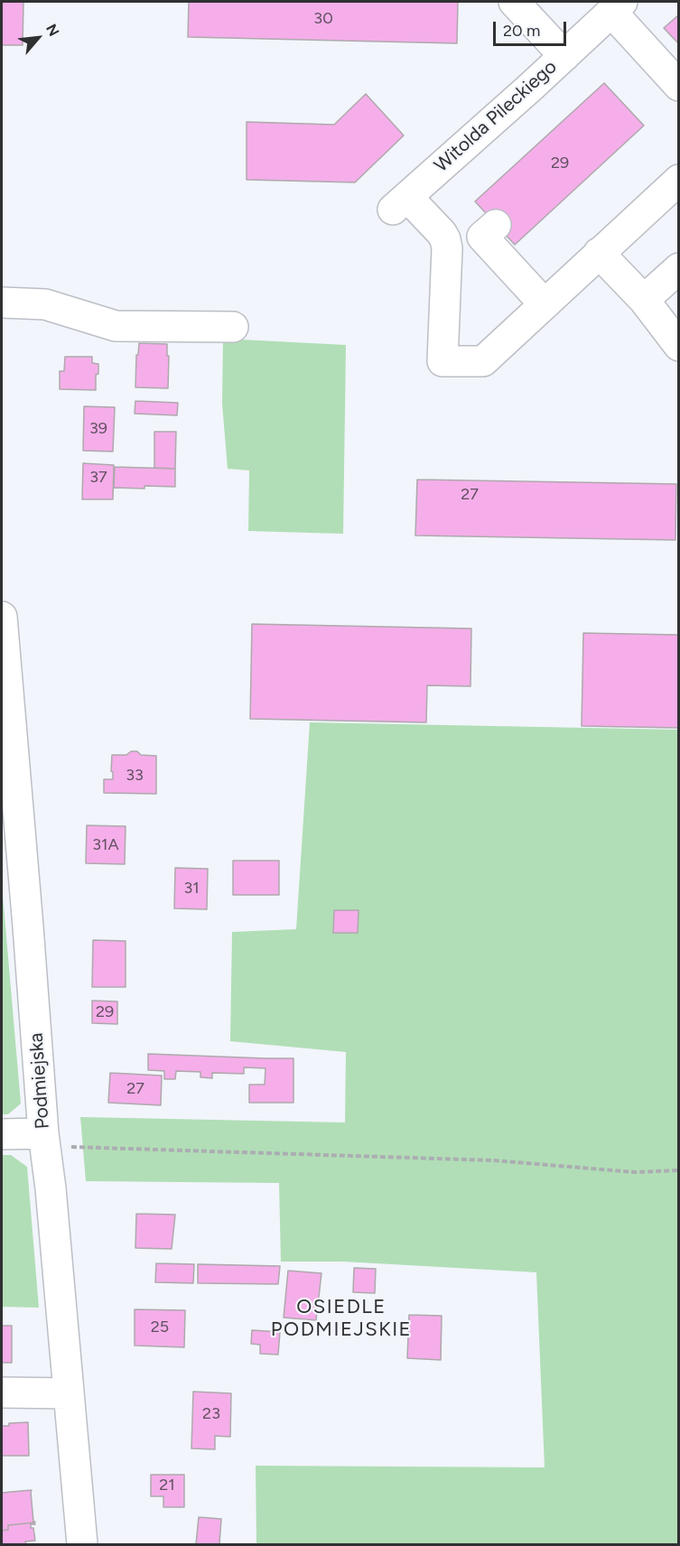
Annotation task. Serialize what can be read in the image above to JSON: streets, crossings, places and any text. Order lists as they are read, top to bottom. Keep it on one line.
{"streets":{"street":["Witolda Pileckiego","Podmiejska"]},"districts":["OSIEDLE PODMIEJSKIE"],"house_numbers":["30","29","39","37","27","33","31A","31","29","27","25","23","21"],"scale_bar":"20 m","north":"top right"}
